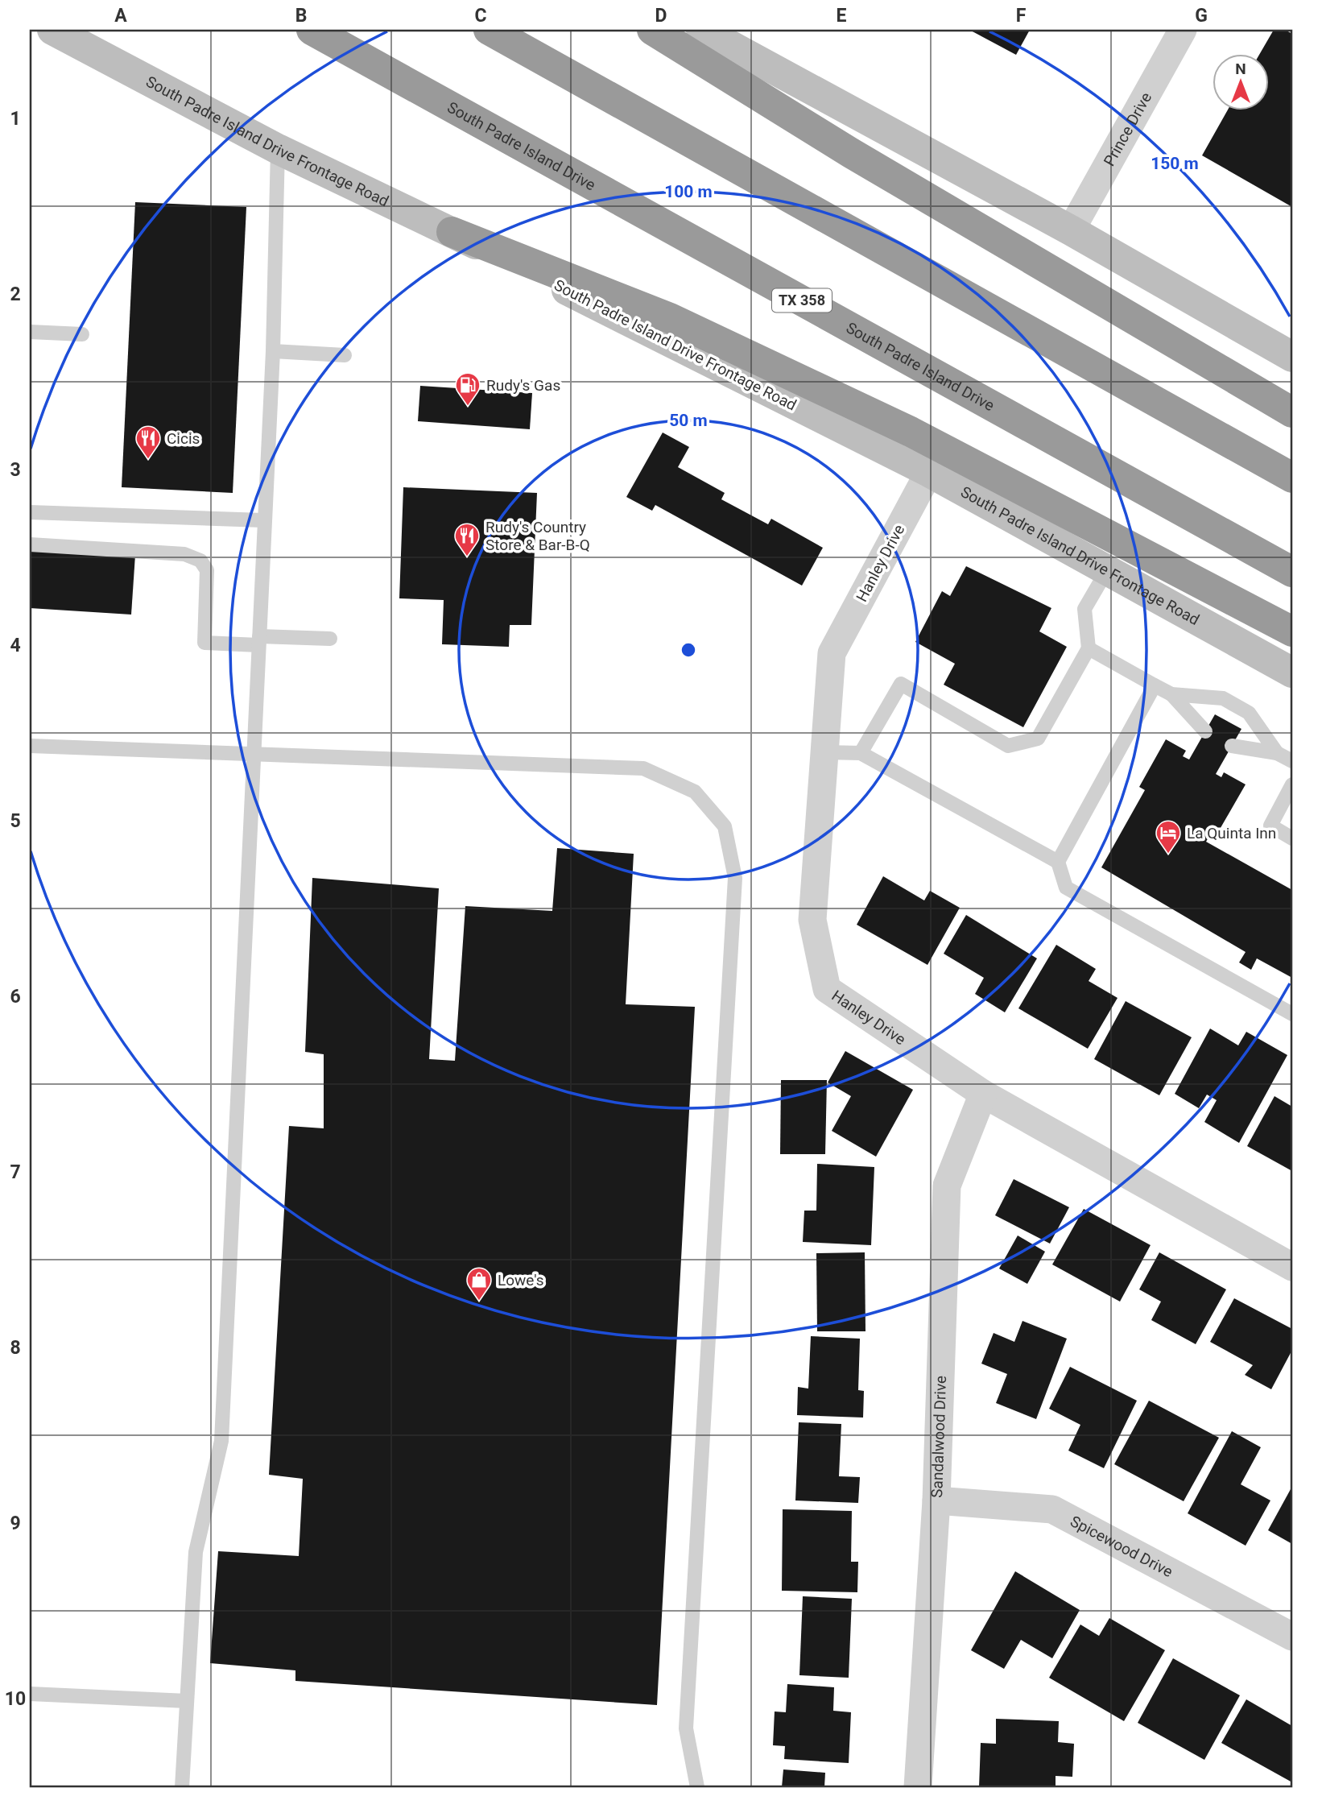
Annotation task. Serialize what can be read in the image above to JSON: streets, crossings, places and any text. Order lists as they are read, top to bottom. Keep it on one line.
{"streets":{"highway":["South Padre Island Drive","TX 358"],"main road":["South Padre Island Drive Frontage Road"],"street":["Prince Drive","Hanley Drive","Sandalwood Drive","Spicewood Drive"]},"crossings":[["South Padre Island Drive Frontage Road","Hanley Drive"],["Hanley Drive","Sandalwood Drive"],["Sandalwood Drive","Spicewood Drive"]],"places":{"fuel station":["Rudy's Gas"],"restaurant":["Cicis","Rudy's Country Store & Bar-B-Q"],"hotel":["La Quinta Inn"],"shop":["Lowe's"]},"north":"top","grid":{"columns":["A","B","C","D","E","F","G"],"rows":["1","2","3","4","5","6","7","8","9","10"]},"rings":["150 m","100 m","50 m"]}
